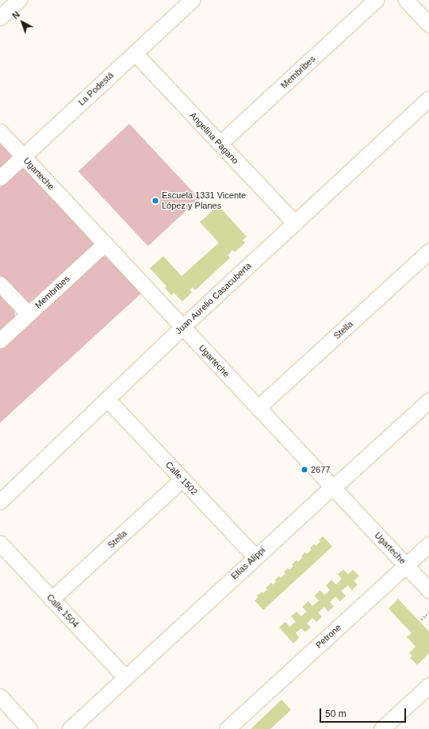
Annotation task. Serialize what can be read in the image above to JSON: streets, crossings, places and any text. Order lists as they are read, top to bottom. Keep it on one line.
{"streets":{"street":["Membribes","La Podestá","Angelina Pagano","Ugarteche","Juan Aurelio Casacuberta","Stella","Calle 1502","Elías Alippi","Calle 1504","Petrone"]},"crossings":[["Membribes","Angelina Pagano"],["Membribes","Ugarteche"],["La Podestá","Angelina Pagano"],["La Podestá","Ugarteche"],["Angelina Pagano","Juan Aurelio Casacuberta"],["Ugarteche","Juan Aurelio Casacuberta"],["Ugarteche","Stella"],["Ugarteche","Elías Alippi"],["Ugarteche","Petrone"],["Juan Aurelio Casacuberta","Calle 1502"],["Stella","Calle 1502"],["Stella","Calle 1504"],["Calle 1502","Elías Alippi"],["Elías Alippi","Calle 1504"]],"places":["Escuela 1331 Vicente López y Planes","2677"],"scale_bar":"50 m","north":"top left"}
